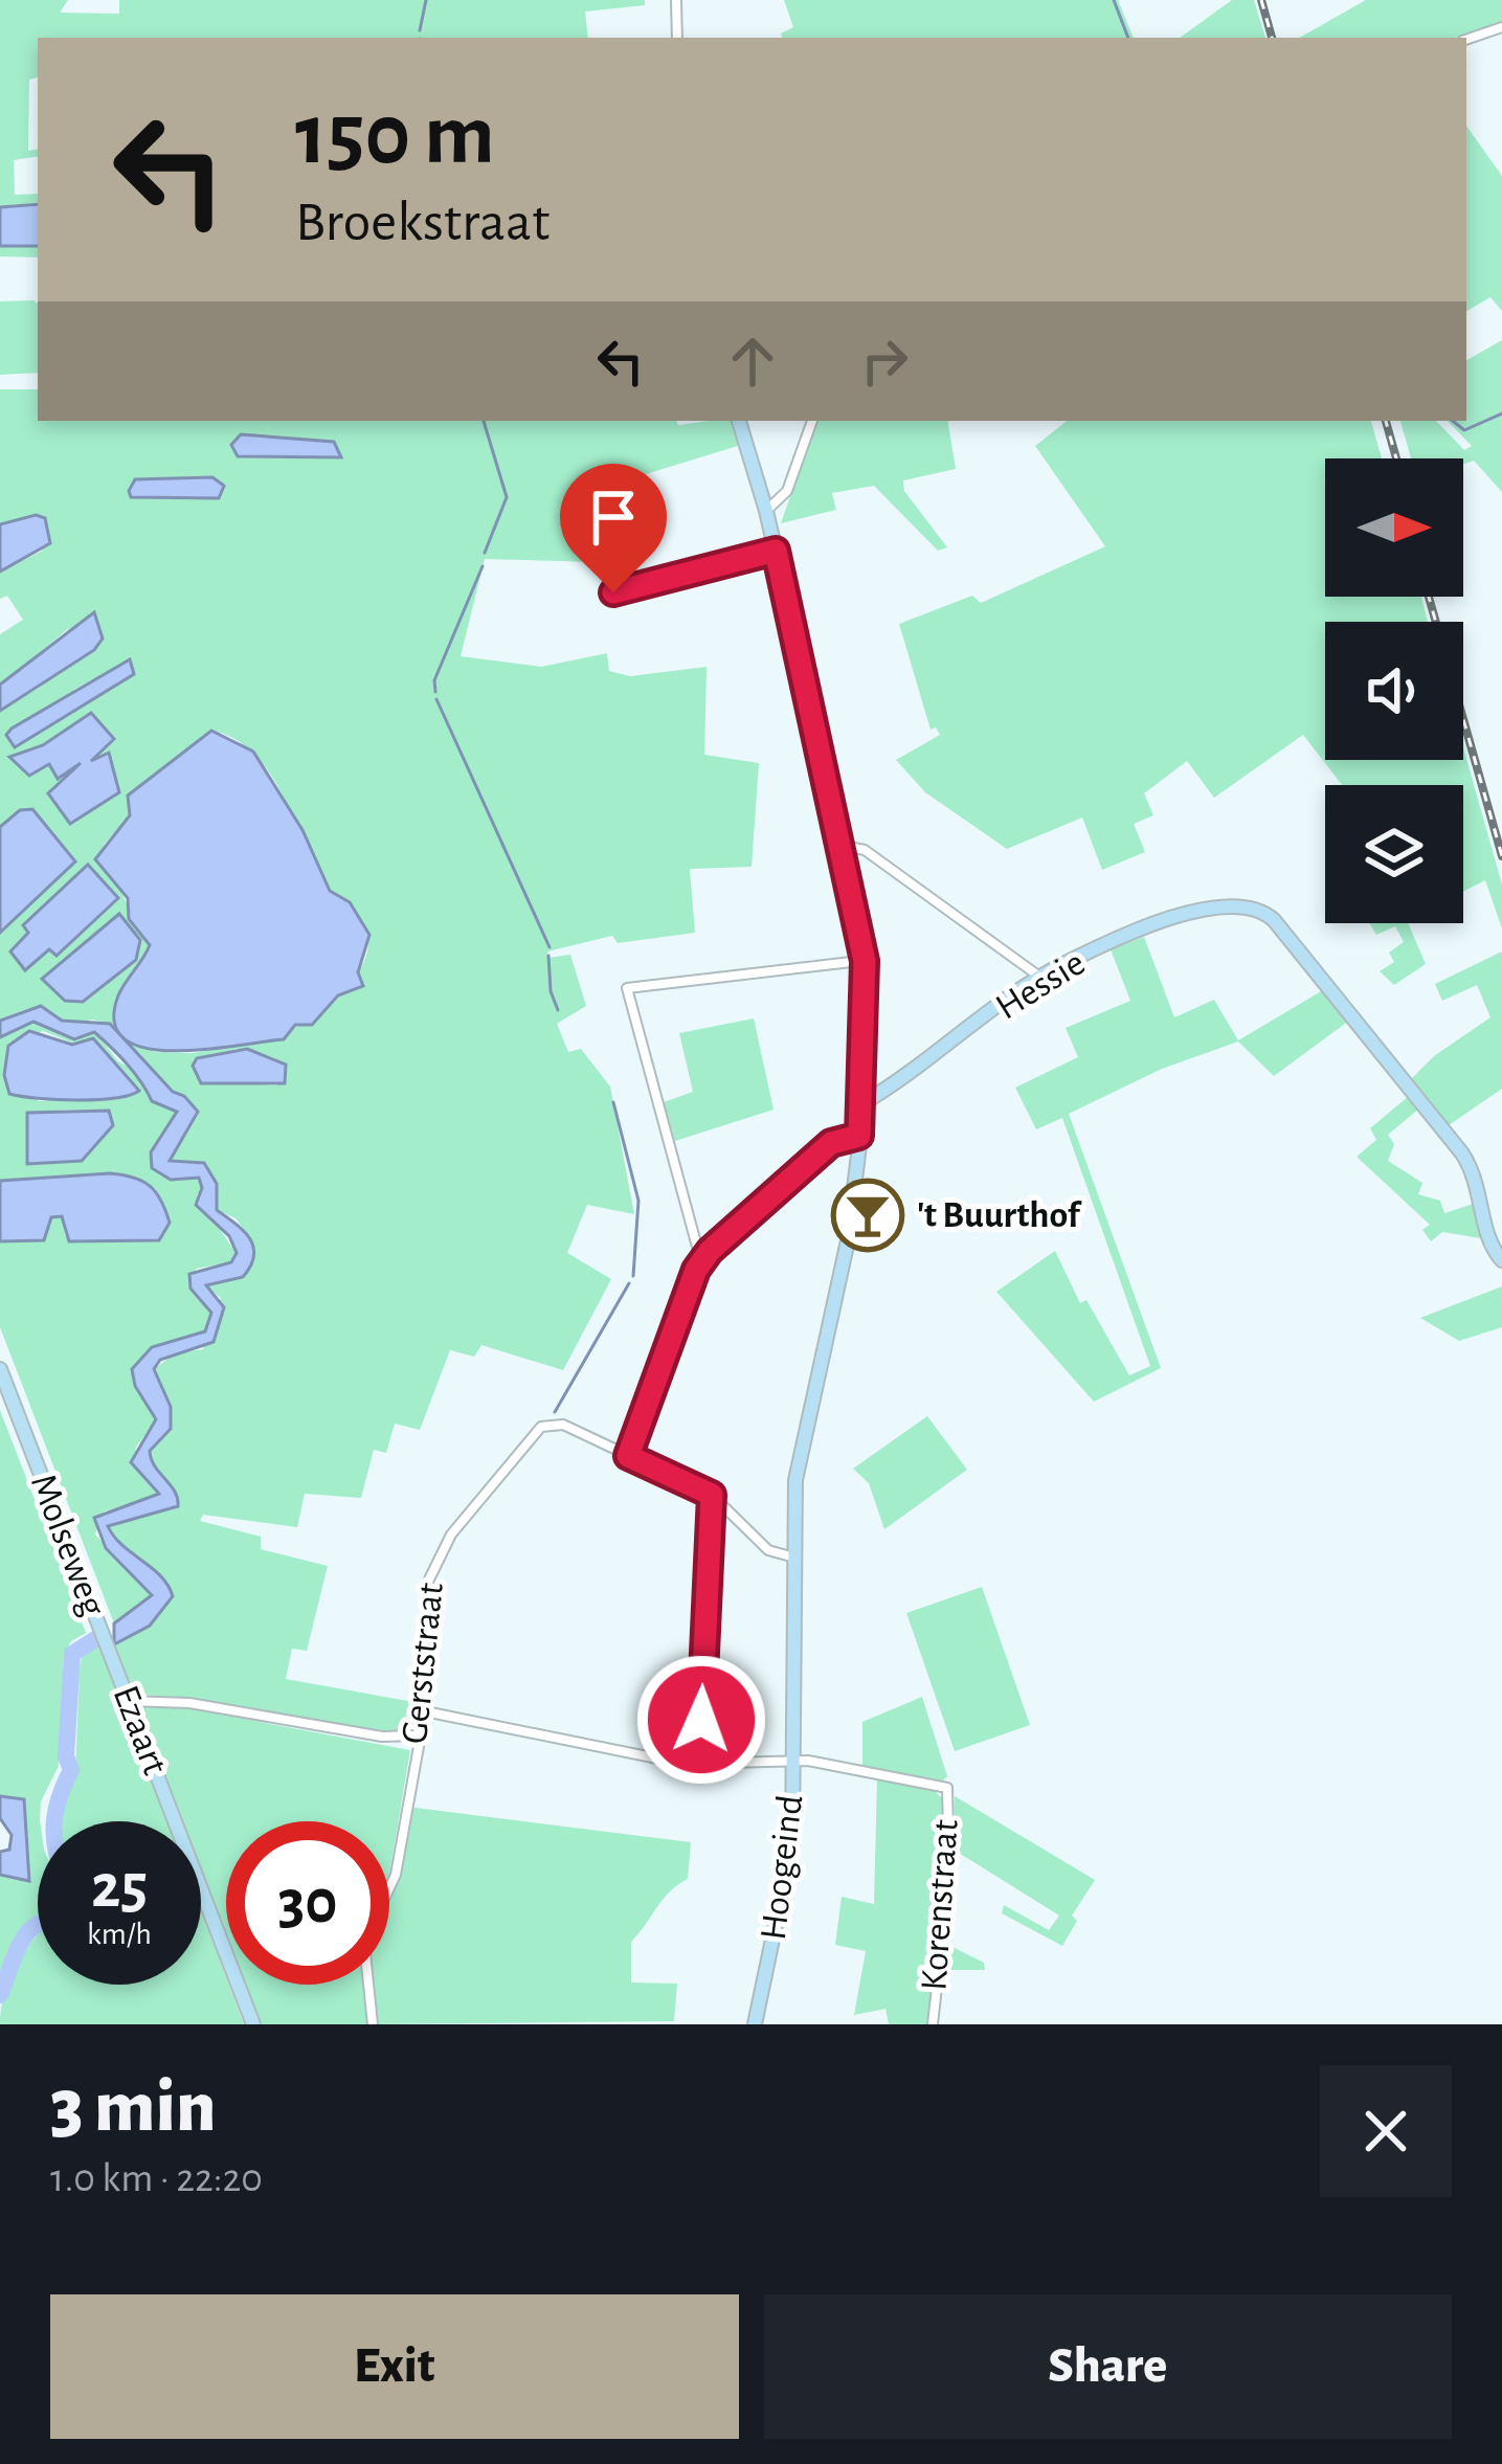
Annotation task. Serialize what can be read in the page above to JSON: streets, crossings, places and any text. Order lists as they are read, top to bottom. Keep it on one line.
{"streets":{"street":["Hessie","Molseweg","Gerststraat","Ezaart","Hoogeind","Korenstraat"]},"crossings":[["Molseweg","Ezaart"],["Gerststraat","Korenstraat"],["Hoogeind","Korenstraat"]],"places":{"bar":["'t Buurthof"]},"north":"right","page":{"turn":["150 m","Broekstraat"],"speed":"25 km/h","limit":"30","heading":["3 min","1.0 km · 22:20"],"buttons":["Exit","Share"]}}
